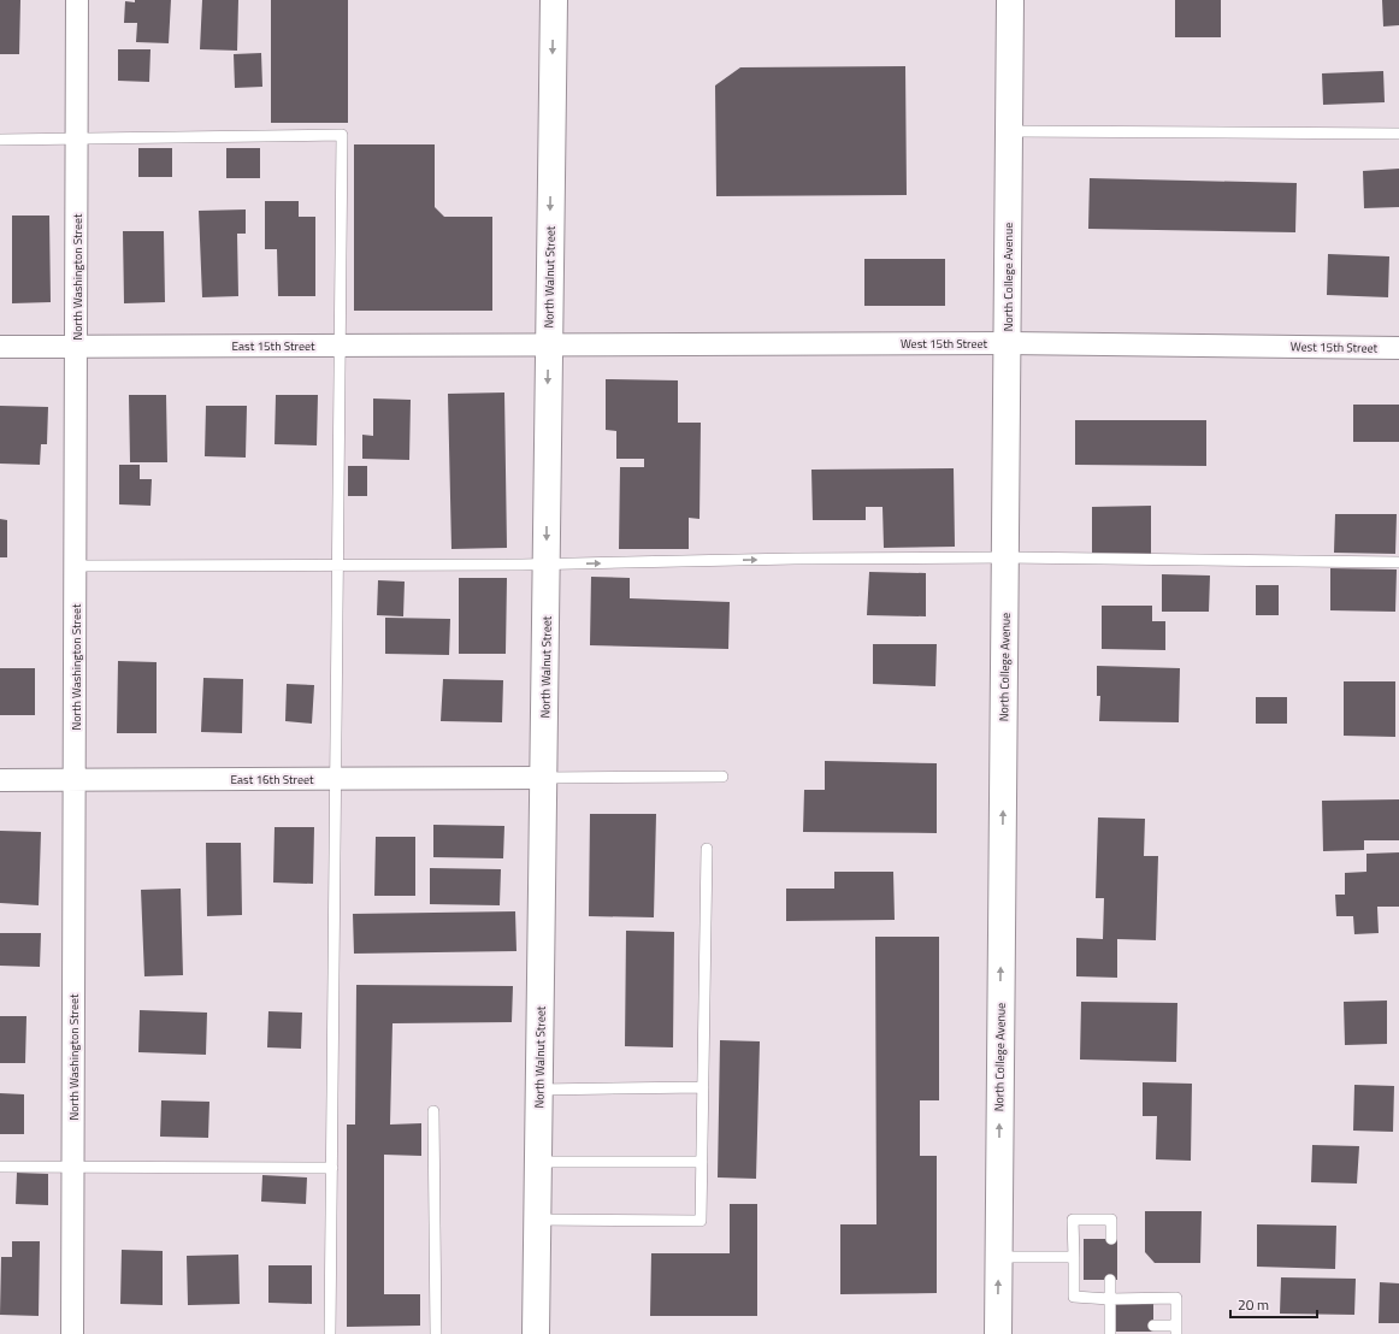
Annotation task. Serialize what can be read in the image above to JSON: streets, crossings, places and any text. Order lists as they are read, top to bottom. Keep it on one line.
{"streets":{"main road":["North Walnut Street","North College Avenue"],"street":["North Washington Street","West 15th Street","East 15th Street","East 16th Street"]},"crossings":[["North Washington Street","East 15th Street"],["North Washington Street","East 16th Street"],["North Walnut Street","West 15th Street"],["North Walnut Street","East 15th Street"],["North Walnut Street","East 16th Street"],["North College Avenue","West 15th Street"],["West 15th Street","East 15th Street"]],"one_way":["North Walnut Street","North College Avenue"],"scale_bar":"20 m"}
